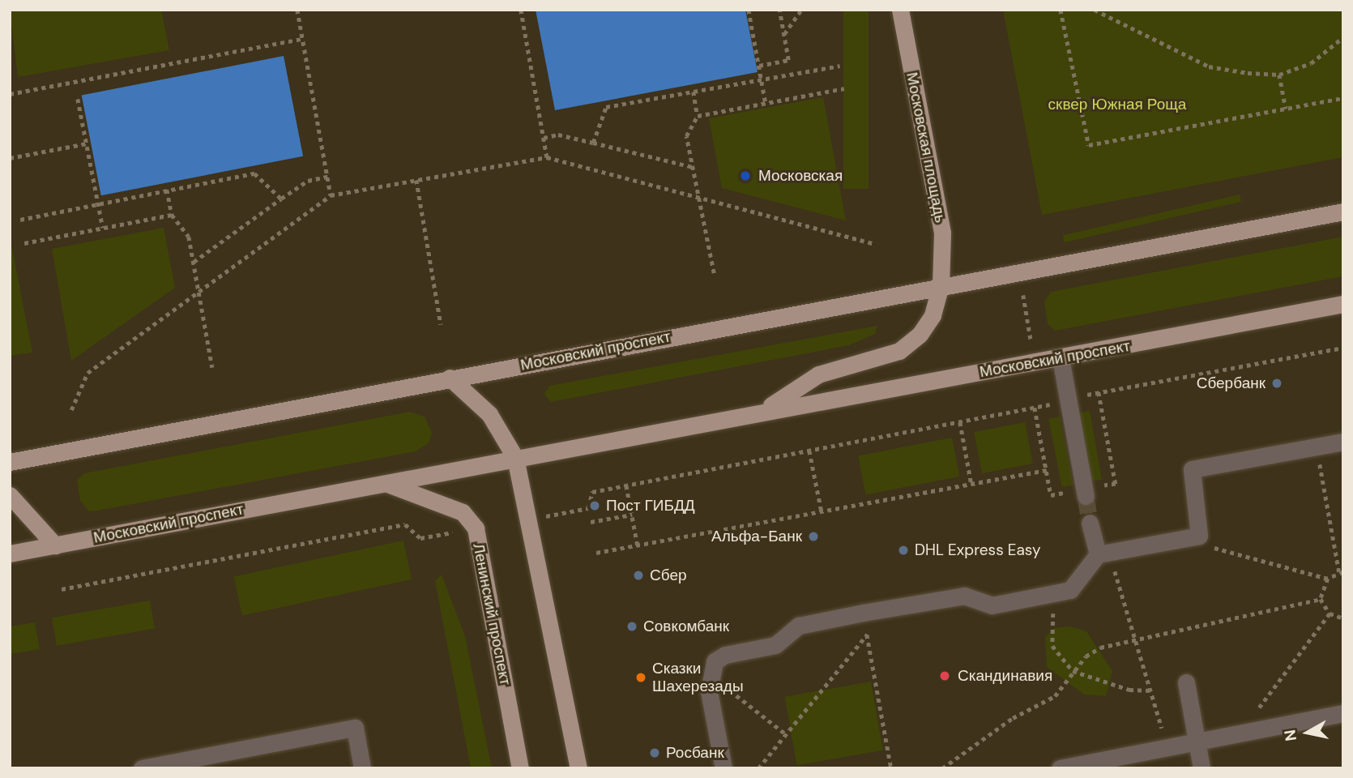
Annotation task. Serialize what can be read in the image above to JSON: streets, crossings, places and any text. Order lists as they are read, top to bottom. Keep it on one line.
{"streets":{"main road":["Московская площадь","Московский проспект","Ленинский проспект"]},"crossings":[["Московская площадь","Московский проспект"],["Московский проспект","Ленинский проспект"]],"parks":["сквер Южная Роща"],"places":["Московская","Сбербанк","Пост ГИБДД","Альфа-Банк","DHL Express Easy","Сбер","Совкомбанк","Скандинавия","Сказки Шахерезады","Росбанк"],"north":"left"}
